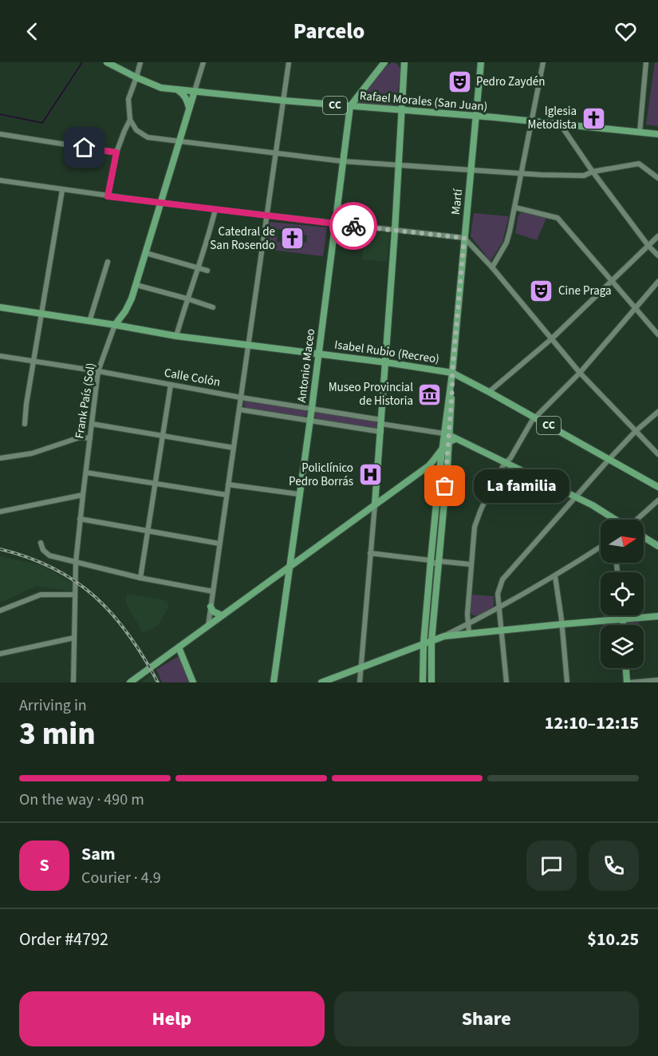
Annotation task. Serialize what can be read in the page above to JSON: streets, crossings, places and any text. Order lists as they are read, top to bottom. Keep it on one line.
{"streets":{"main road":["Rafael Morales (San Juan)","CC","Martí","Isabel Rubio (Recreo)","Antonio Maceo","Calle Colón","Frank País (Sol)"]},"crossings":[["Rafael Morales (San Juan)","Martí"],["Rafael Morales (San Juan)","Antonio Maceo"],["Rafael Morales (San Juan)","Frank País (Sol)"],["Martí","Isabel Rubio (Recreo)"],["Martí","Calle Colón"],["Isabel Rubio (Recreo)","Antonio Maceo"],["Isabel Rubio (Recreo)","Frank País (Sol)"],["Antonio Maceo","Calle Colón"],["Calle Colón","Frank País (Sol)"]],"places":{"theatre":["Pedro Zaydén","Cine Praga"],"church":["Iglesia Metodista","Catedral de San Rosendo"],"museum":["Museo Provincial de Historia"],"hospital":["Policlínico Pedro Borrás"],"other":["La familia"]},"north":"right","page":{"header":"Parcelo","bubble":"La familia","heading":["3 min","Arriving in","12:10–12:15"],"panel":["Sam","Courier · 4.9","Order #4792","$10.25"],"bar":"On the way · 490 m","round":"S","buttons":["Help","Share"]}}
